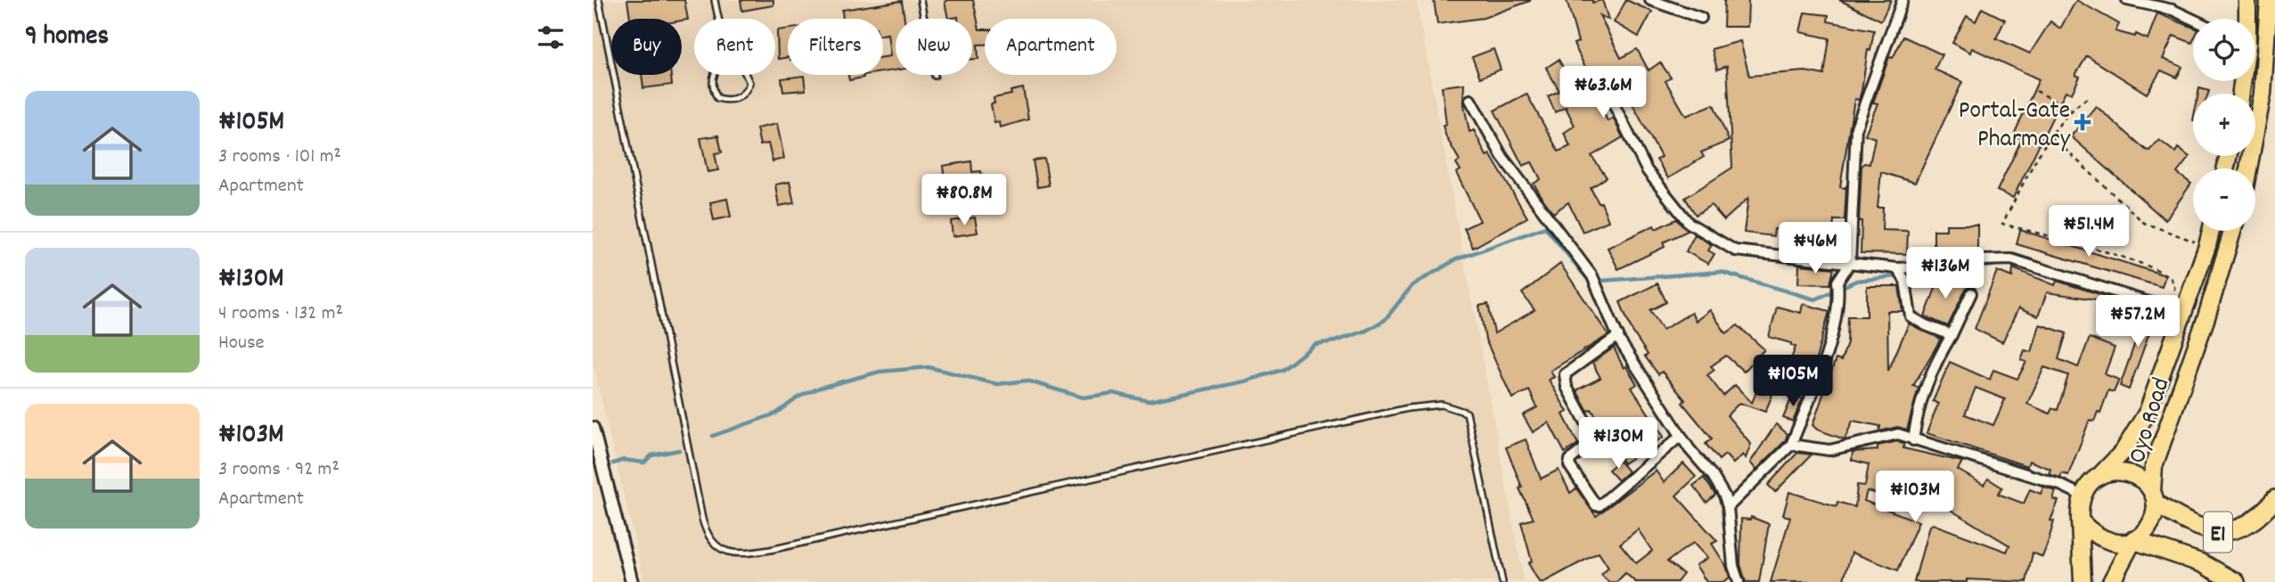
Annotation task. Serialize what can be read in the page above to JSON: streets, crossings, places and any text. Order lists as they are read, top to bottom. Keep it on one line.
{"streets":{"highway":["Oyo Road","E1"]},"crossings":[["Oyo Road","E1"]],"places":{"health":["Portal-Gate Pharmacy"]},"page":{"heading":"9 homes","map_buttons":["+","−"],"chip":["Buy","Rent","Filters","New","Apartment"],"price":["₦63.6M","₦80.8M","₦51.4M","₦46M","₦136M","₦57.2M","₦105M","₦130M","₦103M"],"list":[{"name":"₦105M","note":"3 rooms · 101 m² · Apartment"},{"name":"₦130M","note":"4 rooms · 132 m² · House"},{"name":"₦103M","note":"3 rooms · 92 m² · Apartment"}]}}
